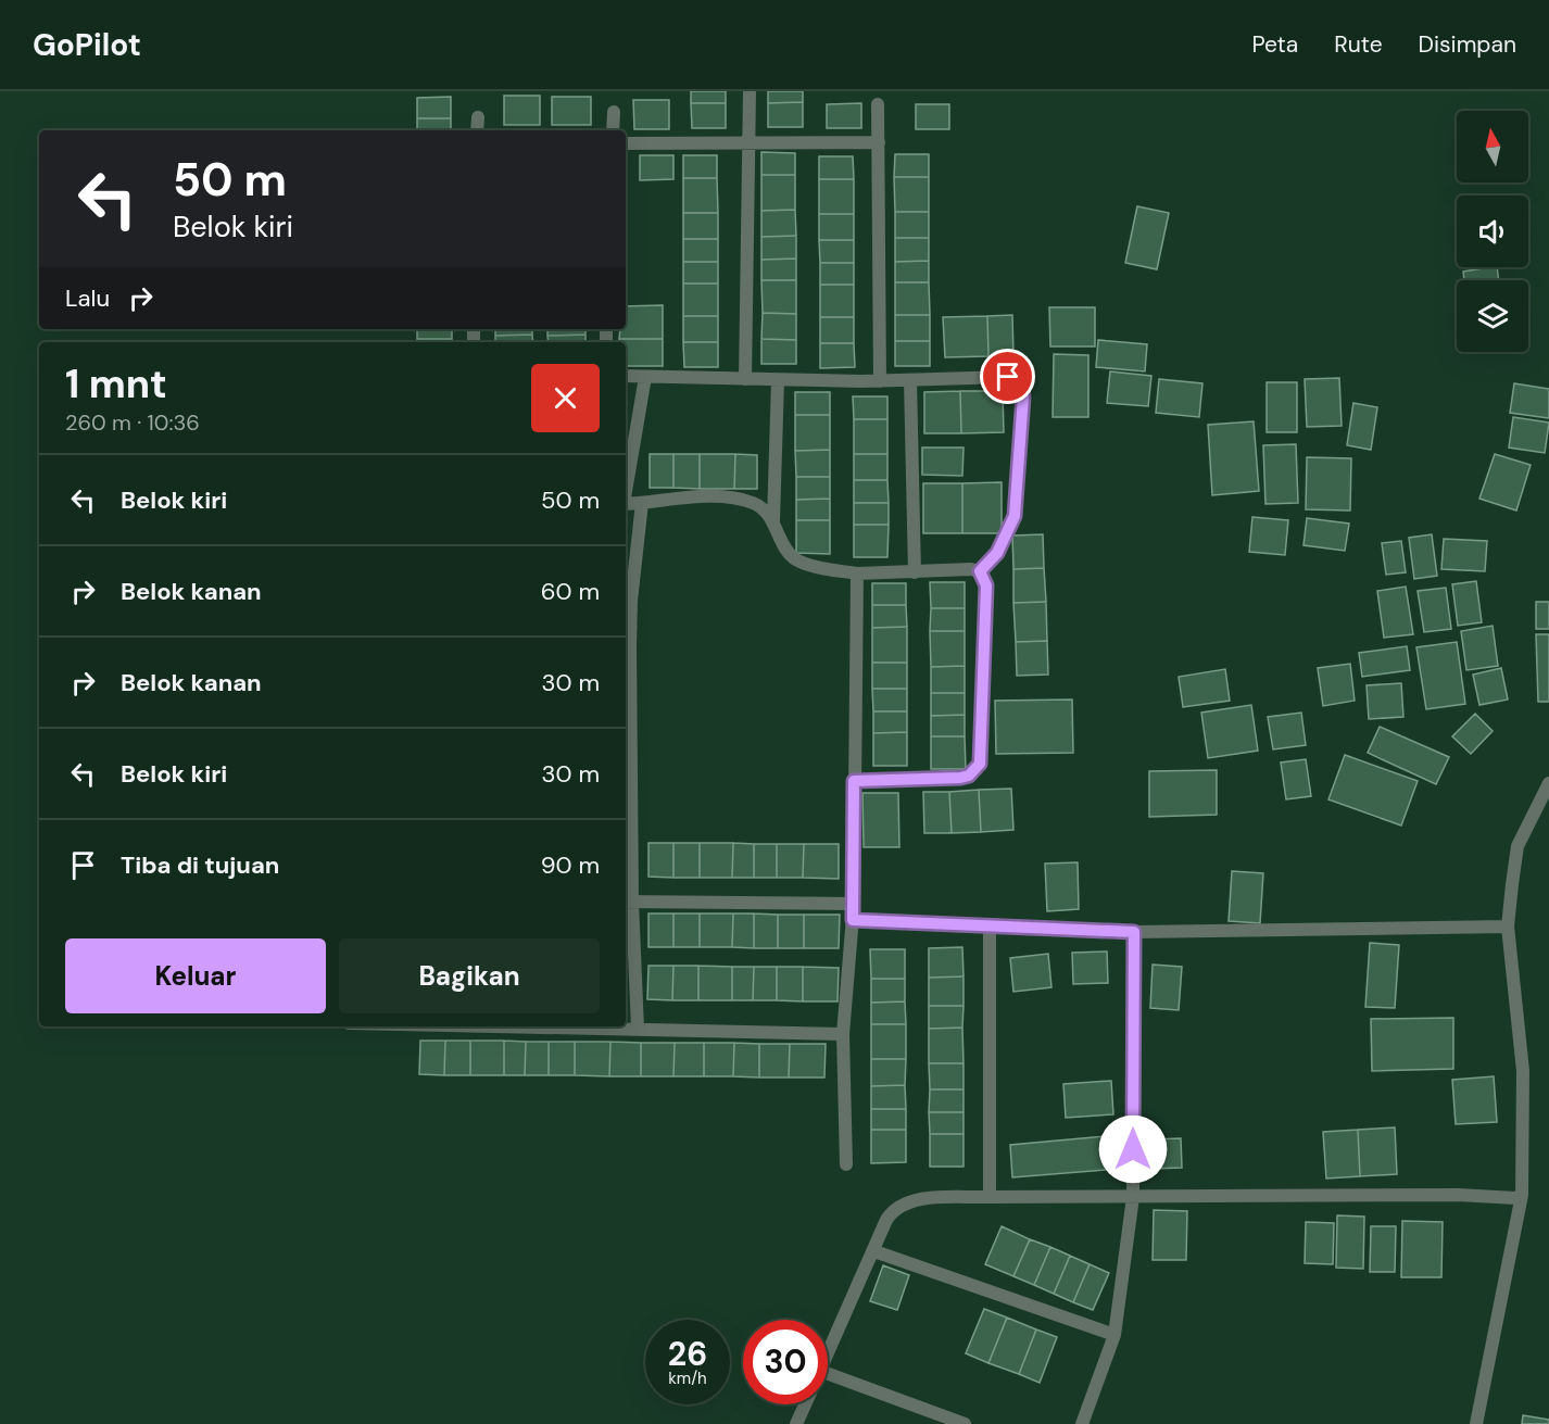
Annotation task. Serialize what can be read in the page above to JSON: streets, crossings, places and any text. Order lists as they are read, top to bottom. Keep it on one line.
{"north":"top","page":{"header":"GoPilot","nav":["Peta","Rute","Disimpan"],"turn":["50 m","Belok kiri"],"then":"Lalu","heading":["1 mnt","260 m · 10:36"],"list":[{"name":"Belok kiri","value":"50 m"},{"name":"Belok kanan","value":"60 m"},{"name":"Belok kanan","value":"30 m"},{"name":"Belok kiri","value":"30 m"},{"name":"Tiba di tujuan","value":"90 m"}],"buttons":["Keluar","Bagikan"],"speed":"26 km/h","limit":"30"}}
